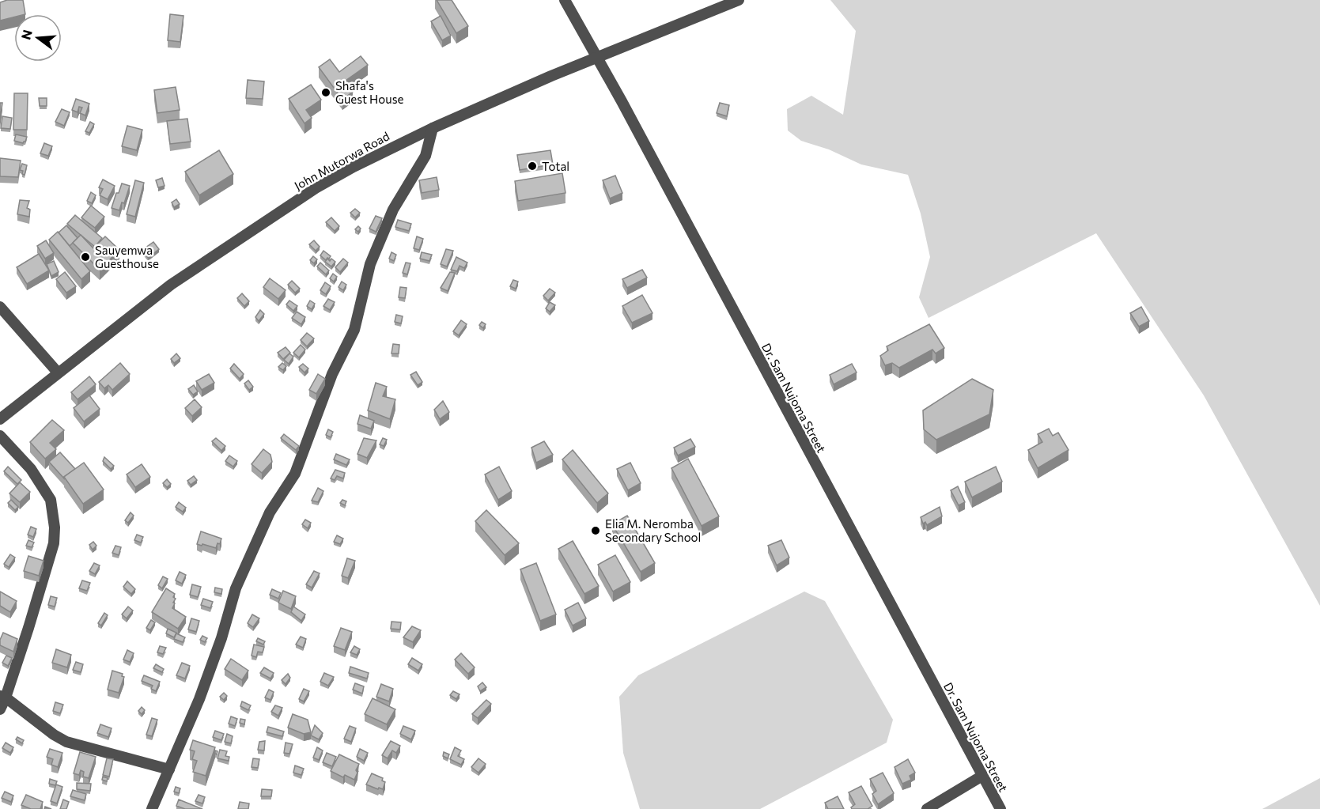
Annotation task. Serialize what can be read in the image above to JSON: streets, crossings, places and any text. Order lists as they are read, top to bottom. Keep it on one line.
{"streets":{"street":["John Mutorwa Road","Dr. Sam Nujoma Street"]},"crossings":[["John Mutorwa Road","Dr. Sam Nujoma Street"]],"places":["Shafa's Guest House","Total","Sauyemwa Guesthouse","Elia M. Neromba Secondary School"],"north":"left"}
